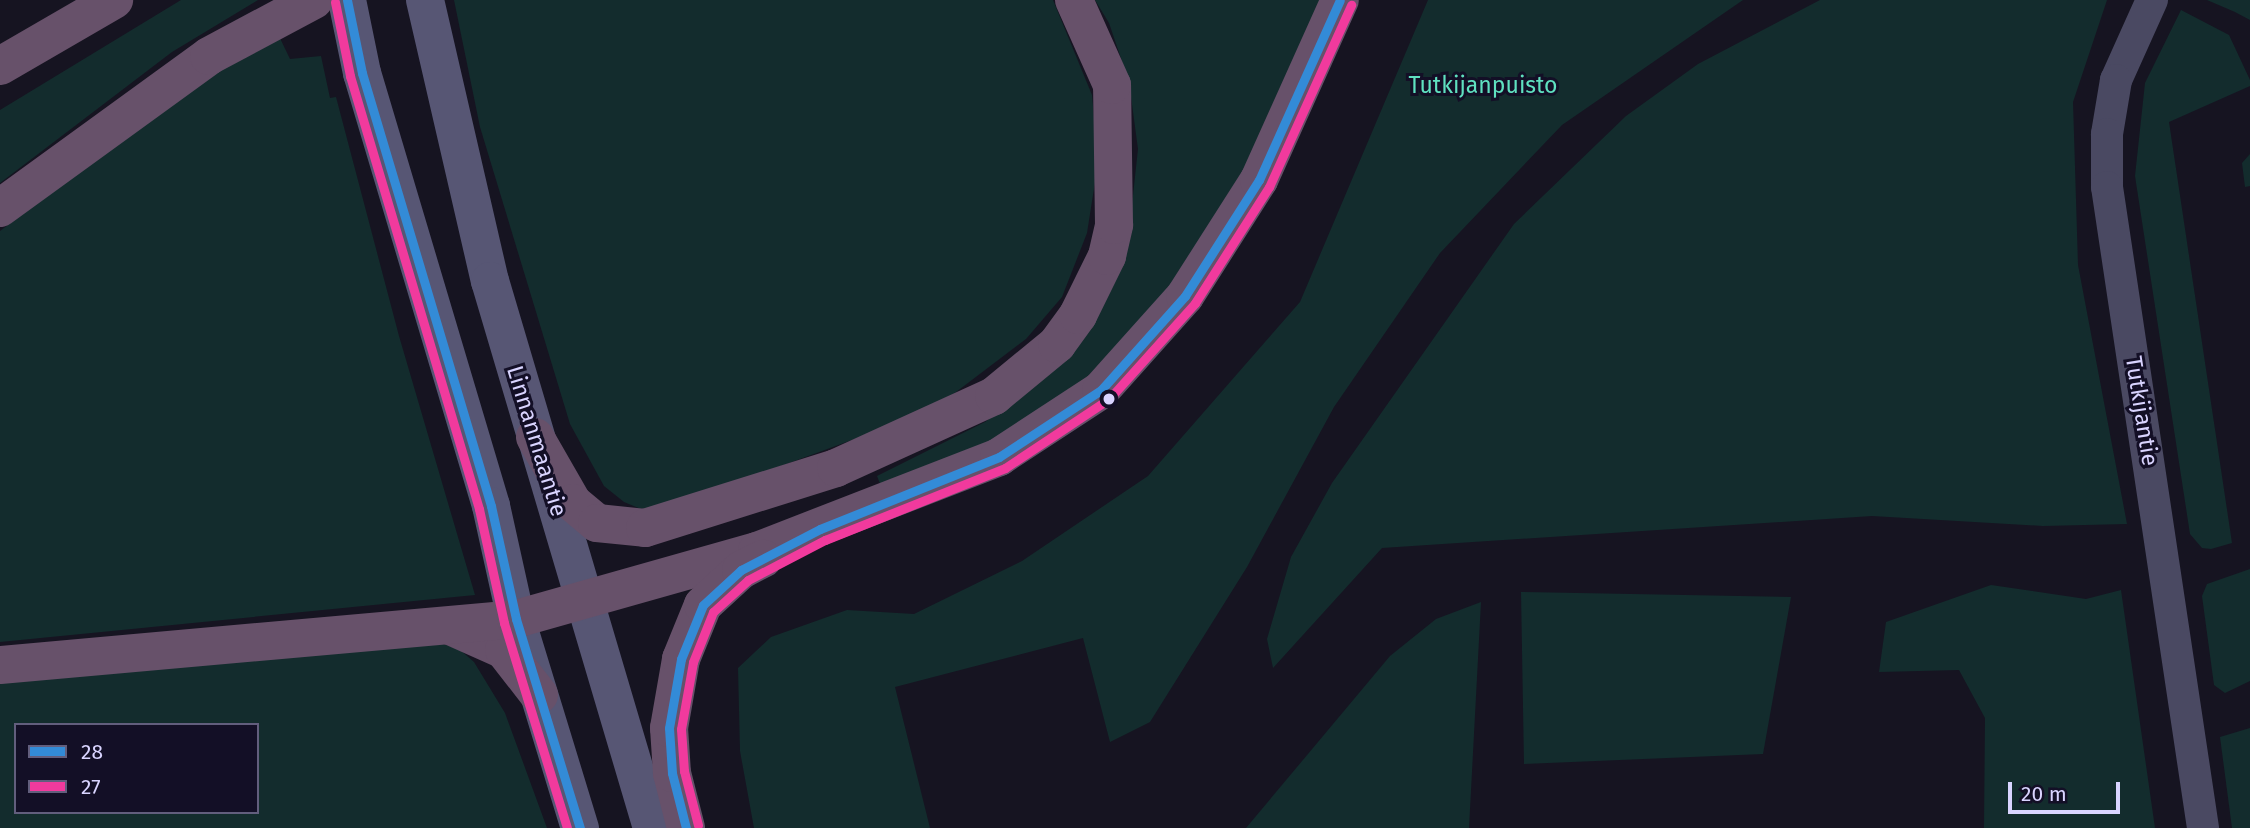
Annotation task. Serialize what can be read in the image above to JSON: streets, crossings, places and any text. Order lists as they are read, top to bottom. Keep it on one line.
{"streets":{"main road":["Linnanmaantie"],"street":["Tutkijantie"]},"parks":["Tutkijanpuisto"],"lines":["transit line 28","transit line 27"],"legend":["28","27"],"scale_bar":"20 m"}
